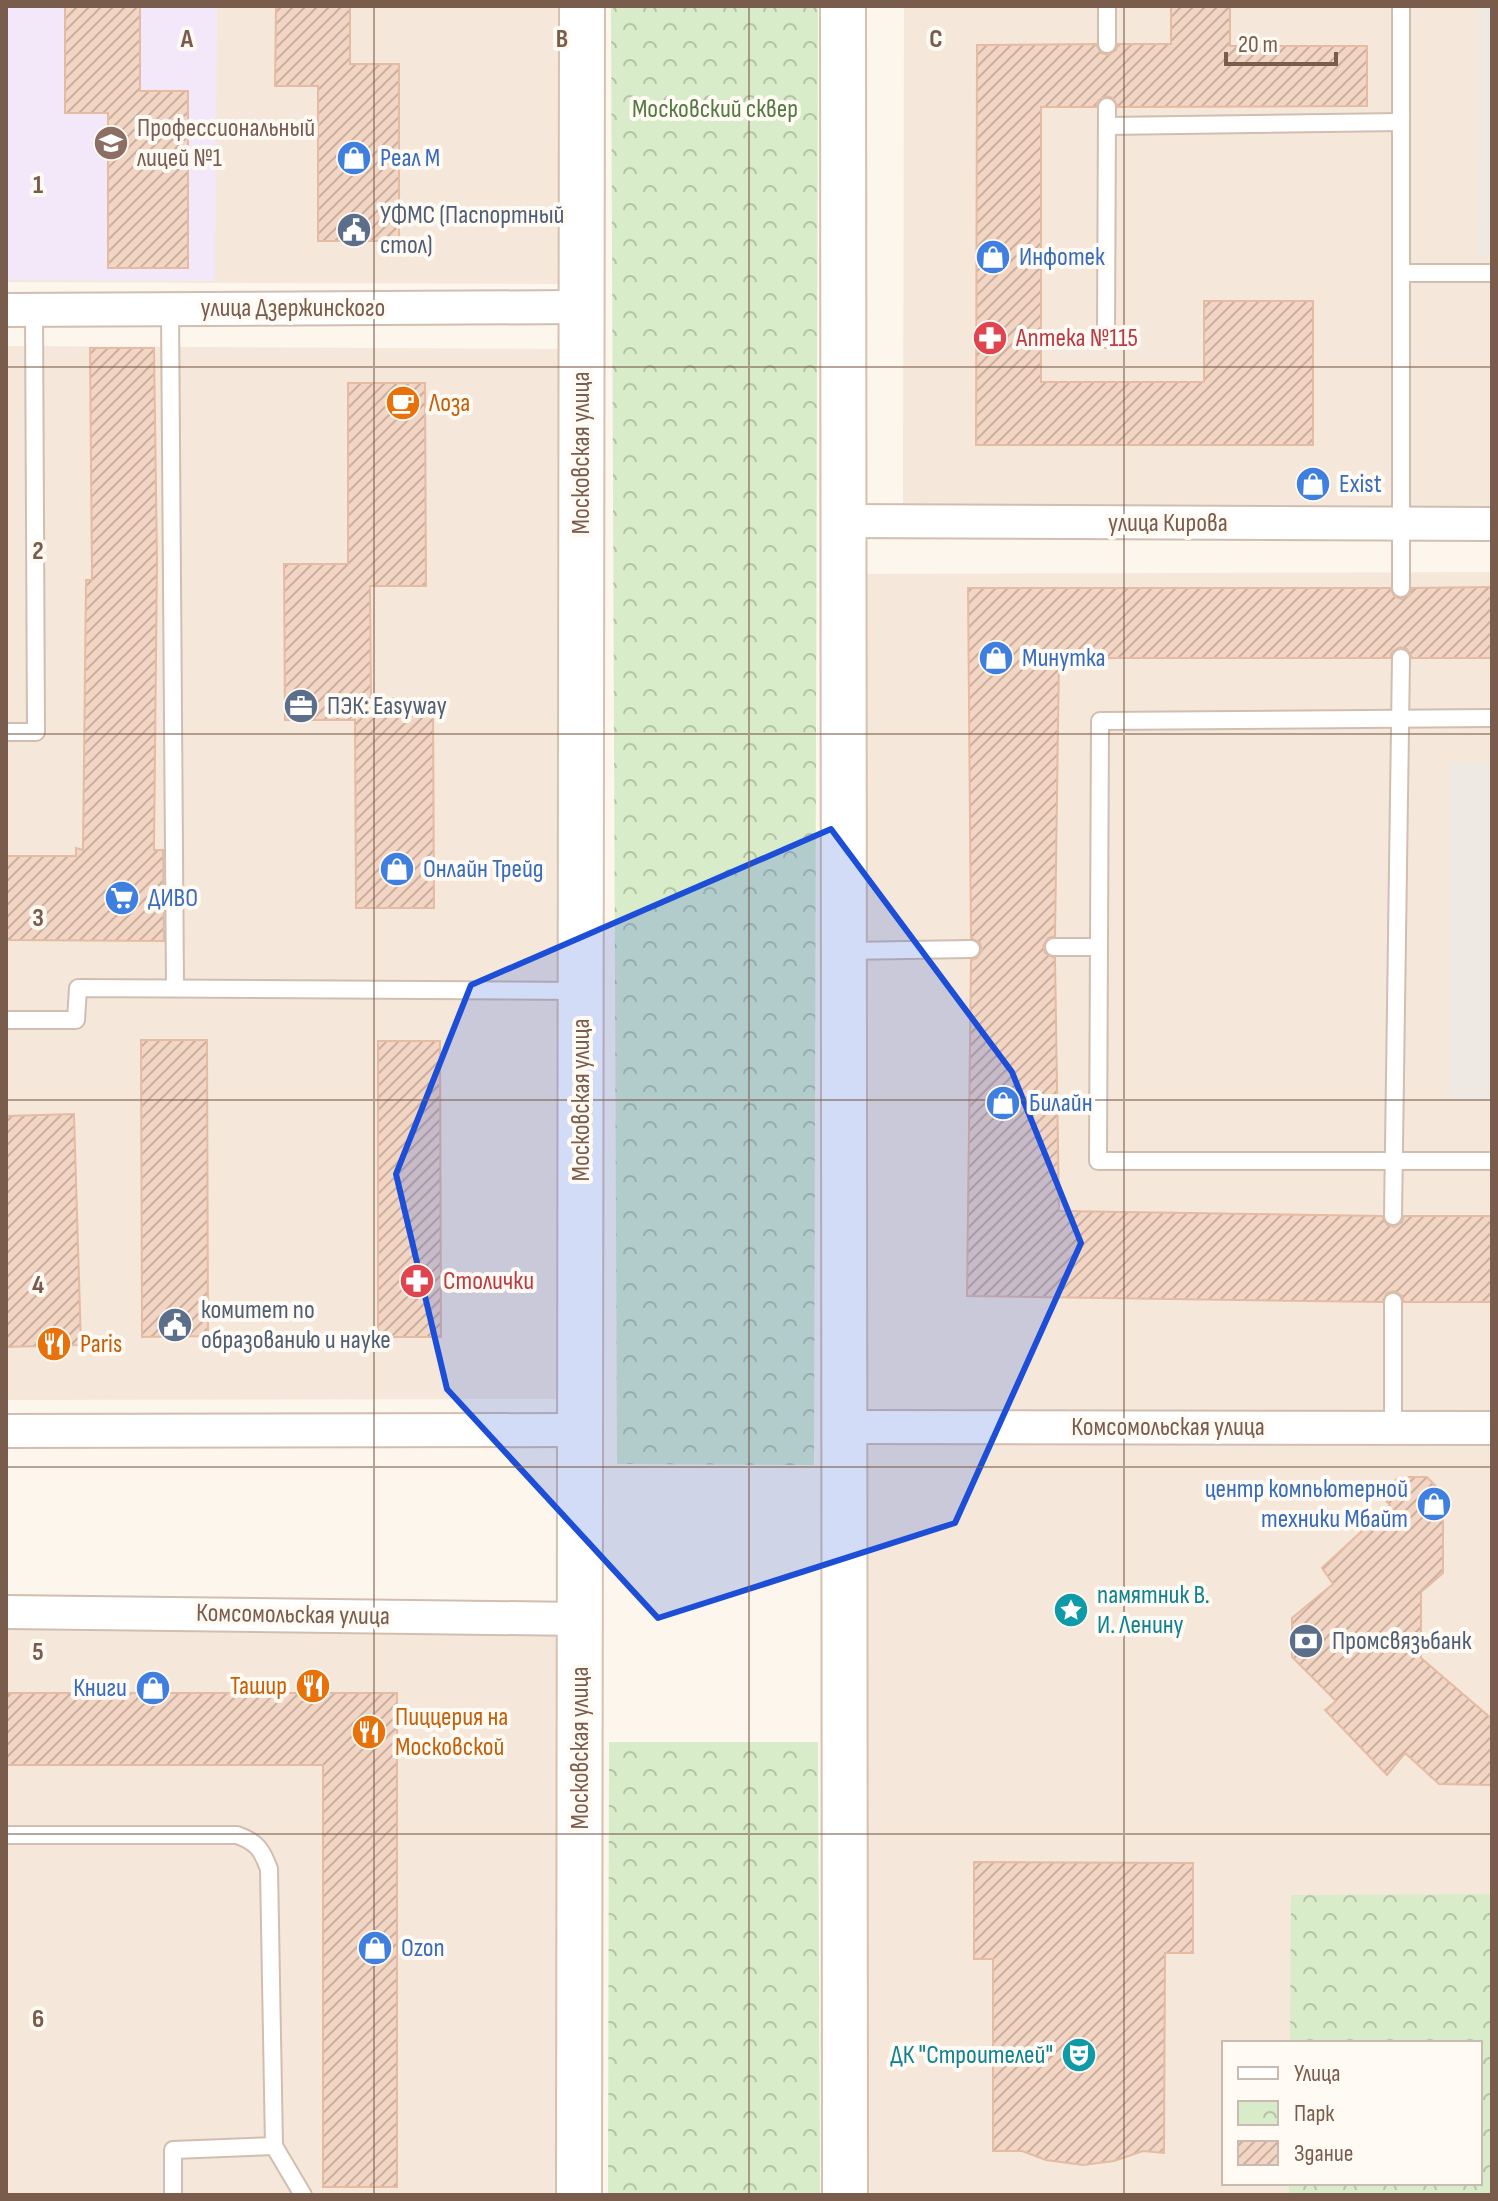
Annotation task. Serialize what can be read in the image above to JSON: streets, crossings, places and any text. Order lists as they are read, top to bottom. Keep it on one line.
{"streets":{"main road":["Московская улица"],"street":["улица Дзержинского","улица Кирова","Комсомольская улица"]},"crossings":[["улица Дзержинского","Московская улица"],["Московская улица","Комсомольская улица"]],"parks":["Московский сквер"],"places":{"school or university":["Профессиональный лицей №1"],"shop":["Реал М","Инфотек","Exist","Минутка","Онлайн Трейд","Билайн","центр компьютерной техники Мбайт","Книги","Ozon"],"public building":["УФМС (Паспортный стол)","комитет по образованию и науке"],"pharmacy":["Аптека №115","Столички"],"cafe":["Лоза"],"office":["ПЭК: Easyway"],"supermarket":["ДИВО"],"restaurant":["Paris","Ташир","Пиццерия на Московской"],"place":["памятник В. И. Ленину"],"bank":["Промсвязьбанк"],"theatre":["ДК \"Строителей\""]},"legend":["Улица","Парк","Здание"],"scale_bar":"20 m","grid":{"columns":["A","B","C"],"rows":["1","2","3","4","5","6"]}}
